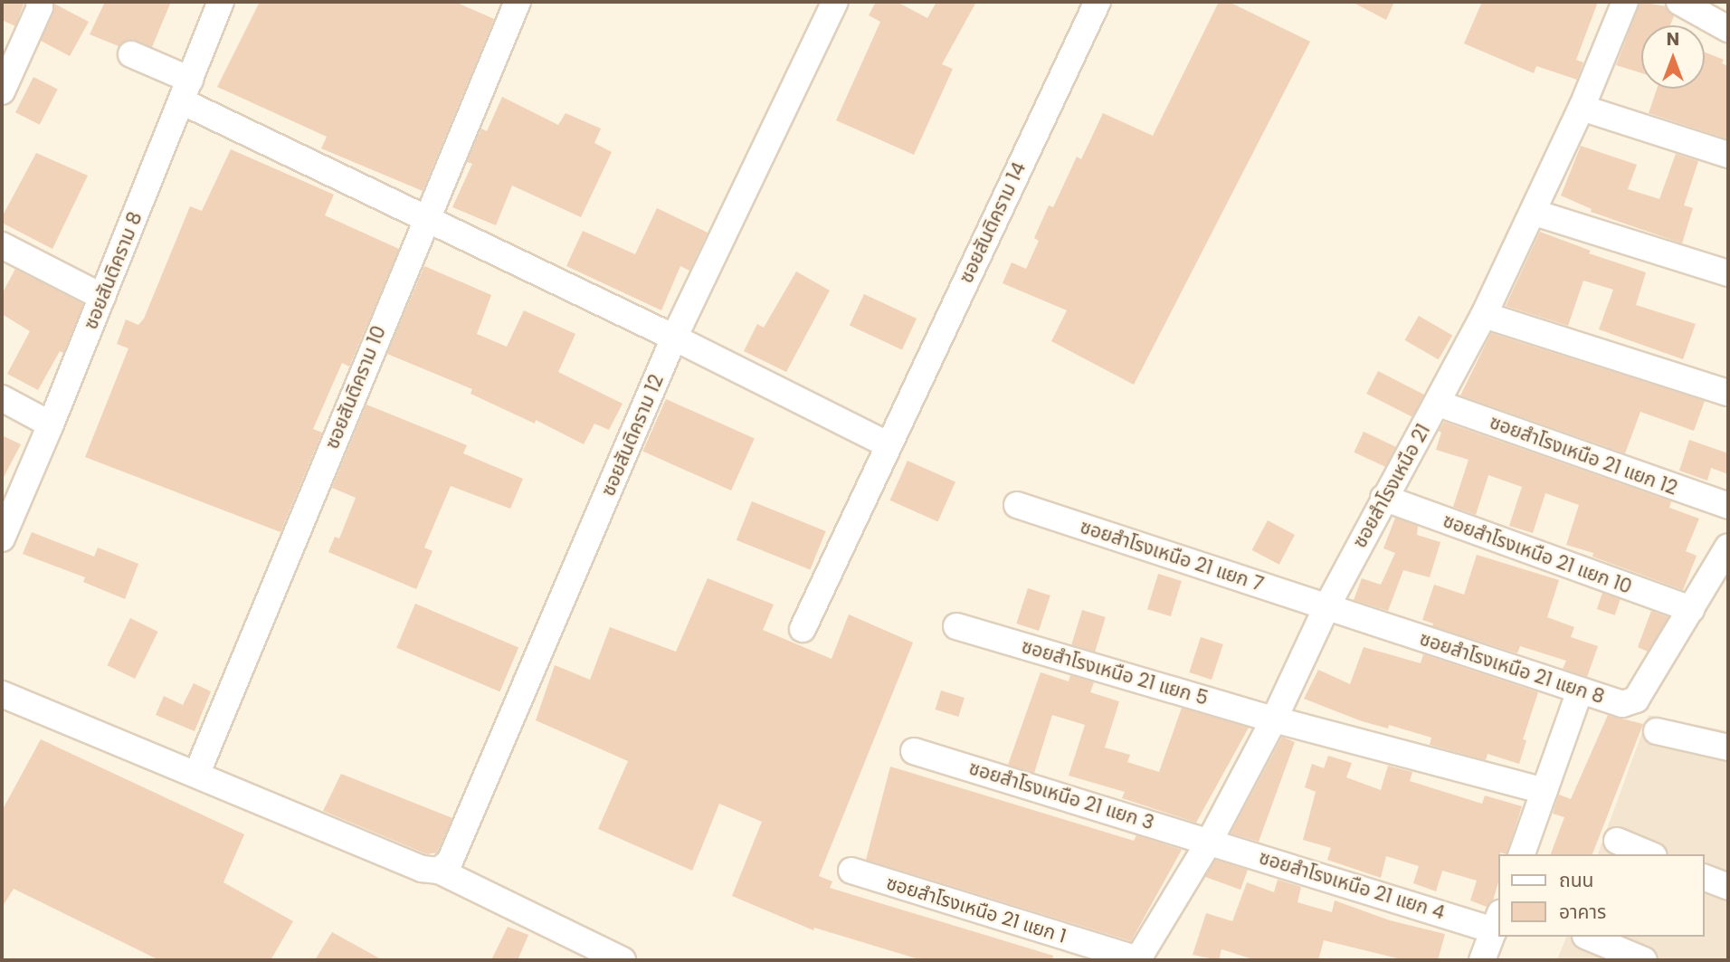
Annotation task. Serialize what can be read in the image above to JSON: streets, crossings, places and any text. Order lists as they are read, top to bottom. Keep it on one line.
{"streets":{"street":["ซอยสันติคราม 14","ซอยสันติคราม 8","ซอยสันติคราม 10","ซอยสันติคราม 12","ซอยสำโรงเหนือ 21 แยก 12","ซอยสำโรงเหนือ 21","ซอยสำโรงเหนือ 21 แยก 10","ซอยสำโรงเหนือ 21 แยก 7","ซอยสำโรงเหนือ 21 แยก 8","ซอยสำโรงเหนือ 21 แยก 5","ซอยสำโรงเหนือ 21 แยก 3","ซอยสำโรงเหนือ 21 แยก 4","ซอยสำโรงเหนือ 21 แยก 1"]},"crossings":[["ซอยสำโรงเหนือ 21 แยก 12","ซอยสำโรงเหนือ 21"],["ซอยสำโรงเหนือ 21","ซอยสำโรงเหนือ 21 แยก 10"],["ซอยสำโรงเหนือ 21","ซอยสำโรงเหนือ 21 แยก 7"],["ซอยสำโรงเหนือ 21","ซอยสำโรงเหนือ 21 แยก 8"],["ซอยสำโรงเหนือ 21","ซอยสำโรงเหนือ 21 แยก 5"],["ซอยสำโรงเหนือ 21","ซอยสำโรงเหนือ 21 แยก 3"],["ซอยสำโรงเหนือ 21","ซอยสำโรงเหนือ 21 แยก 4"],["ซอยสำโรงเหนือ 21","ซอยสำโรงเหนือ 21 แยก 1"],["ซอยสำโรงเหนือ 21 แยก 10","ซอยสำโรงเหนือ 21 แยก 8"],["ซอยสำโรงเหนือ 21 แยก 7","ซอยสำโรงเหนือ 21 แยก 8"],["ซอยสำโรงเหนือ 21 แยก 3","ซอยสำโรงเหนือ 21 แยก 4"]],"legend":["ถนน","อาคาร"],"north":"top"}
